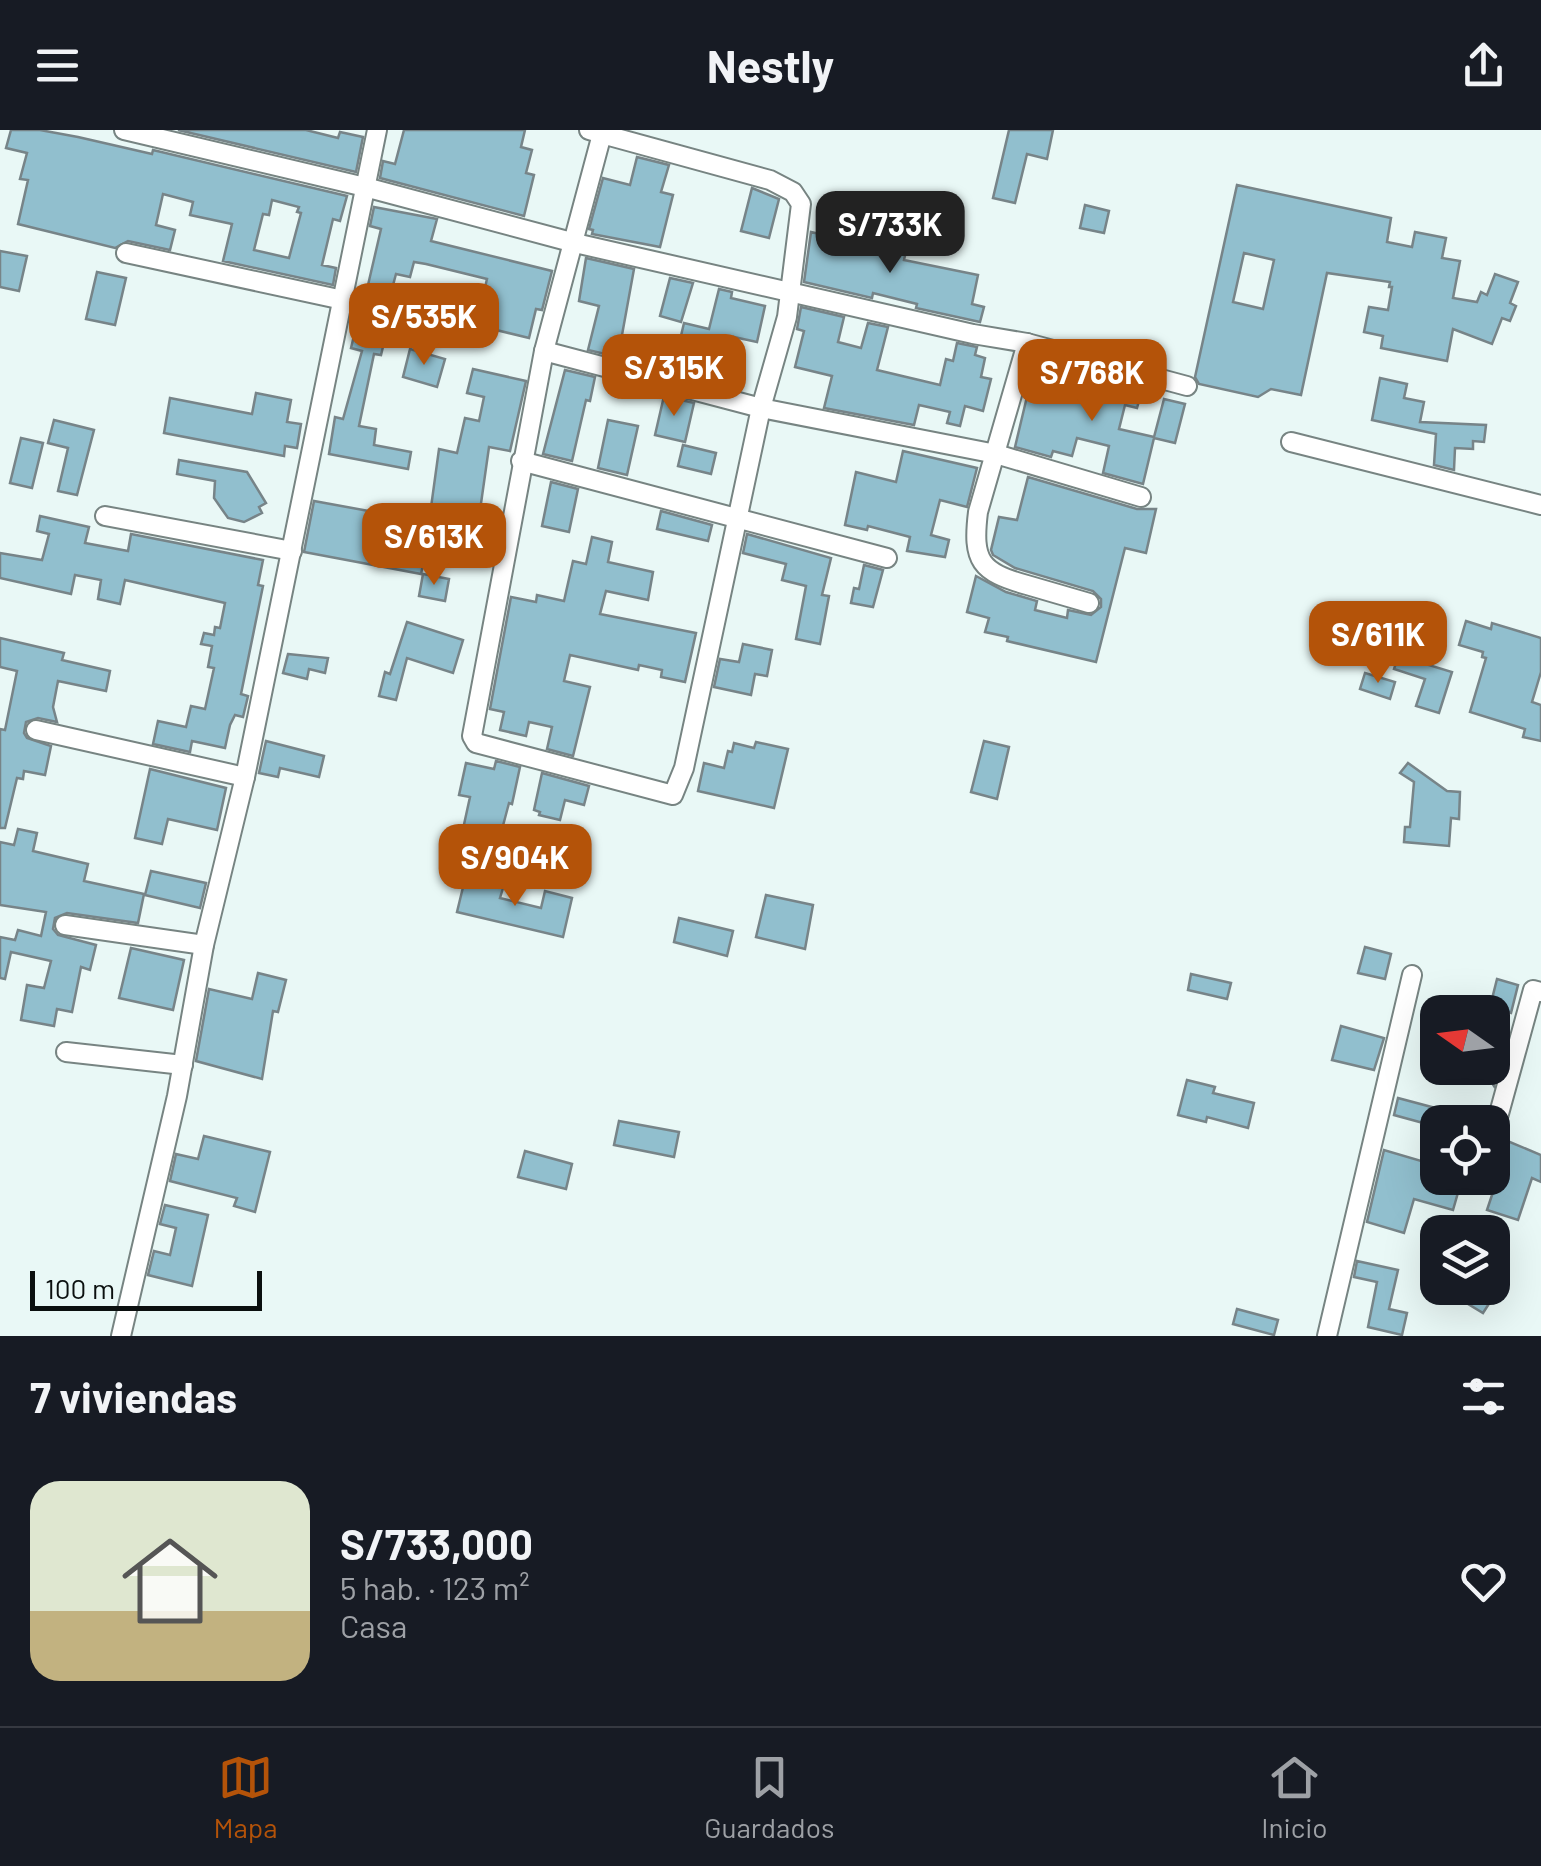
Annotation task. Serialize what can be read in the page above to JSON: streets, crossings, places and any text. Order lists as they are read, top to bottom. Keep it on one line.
{"scale_bar":"100 m","north":"left","page":{"header":"Nestly","price":["S/733K","S/535K","S/315K","S/768K","S/613K","S/611K","S/904K"],"scale":"100 m","heading":"7 viviendas","list":[{"name":"S/733,000","note":"5 hab. · 123 m² · Casa"}],"tabs":["Mapa","Guardados","Inicio"]}}
